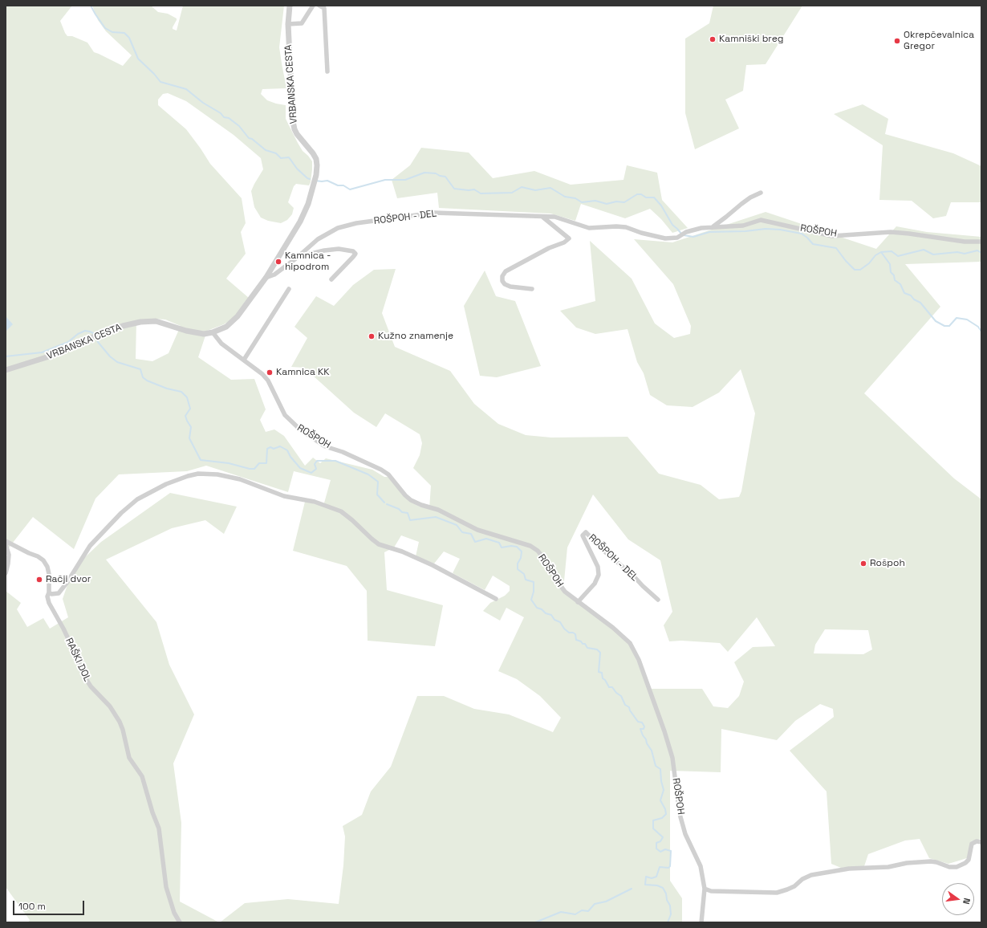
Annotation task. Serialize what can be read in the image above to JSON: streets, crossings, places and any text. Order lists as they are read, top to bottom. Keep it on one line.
{"streets":{"street":["VRBANSKA CESTA","ROŠPOH - DEL","ROŠPOH","RAŠKI DOL"]},"crossings":[["VRBANSKA CESTA","ROŠPOH - DEL"],["VRBANSKA CESTA","ROŠPOH"],["ROŠPOH - DEL","ROŠPOH"]],"places":["Kamniški breg","Okrepčevalnica Gregor","Kamnica - hipodrom","Kužno znamenje","Kamnica KK","Rošpoh","Račji dvor"],"scale_bar":"100 m","north":"right"}
